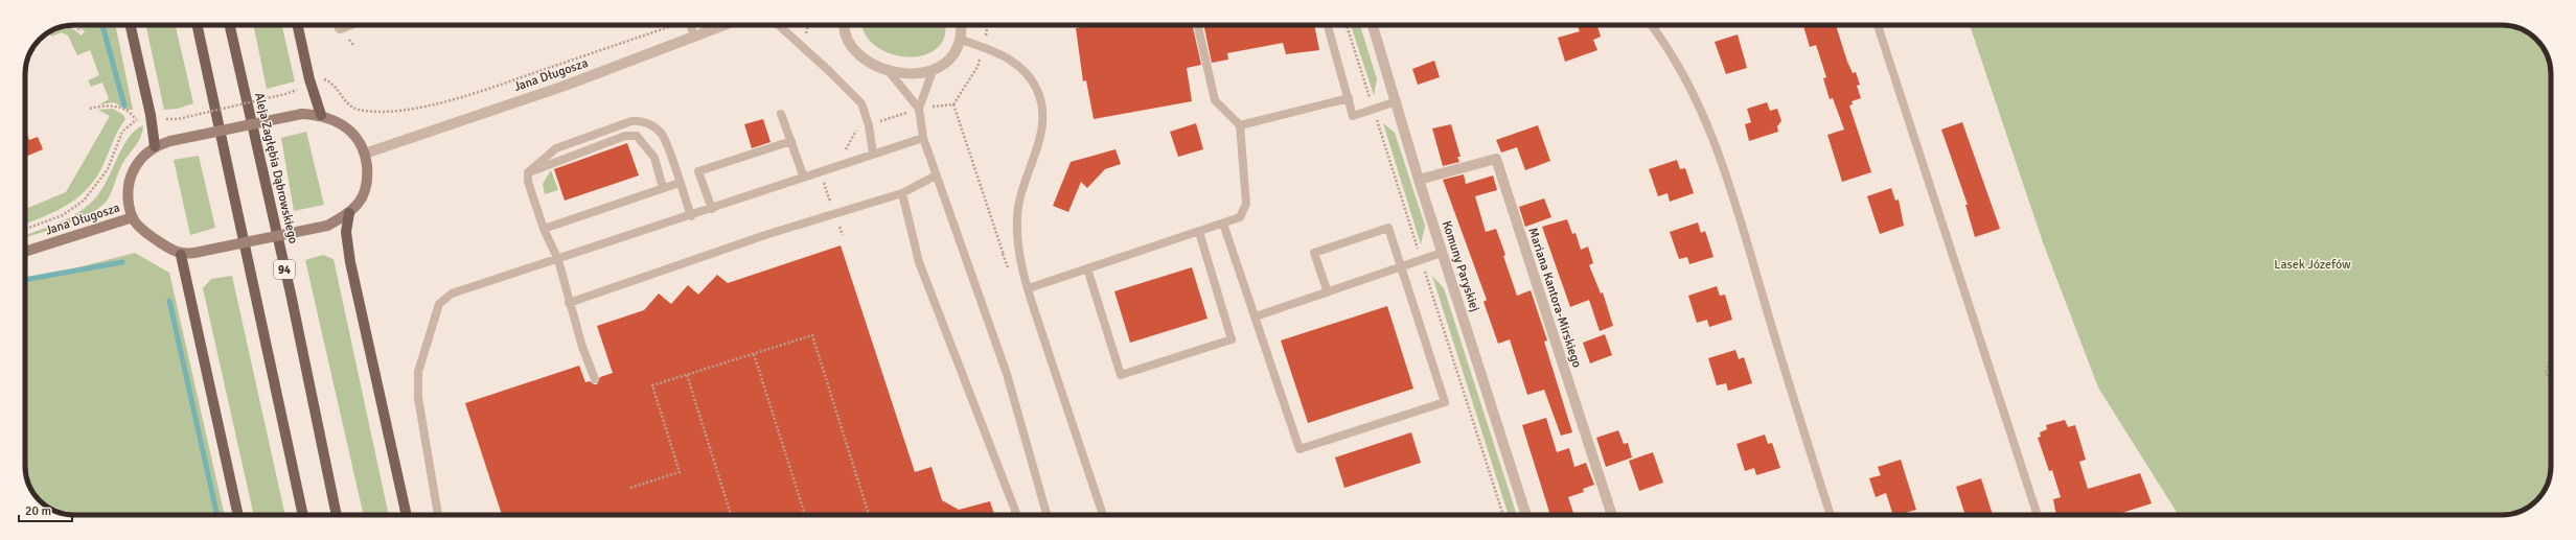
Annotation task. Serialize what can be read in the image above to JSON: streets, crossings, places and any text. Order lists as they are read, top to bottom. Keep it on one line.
{"streets":{"main road":["Aleja Zagłębia Dąbrowskiego","94"],"street":["Jana Długosza","Komuny Paryskiej","Mariana Kantora-Mirskiego"]},"crossings":[["Komuny Paryskiej","Mariana Kantora-Mirskiego"]],"parks":["Lasek Józefów"],"scale_bar":"20 m"}
